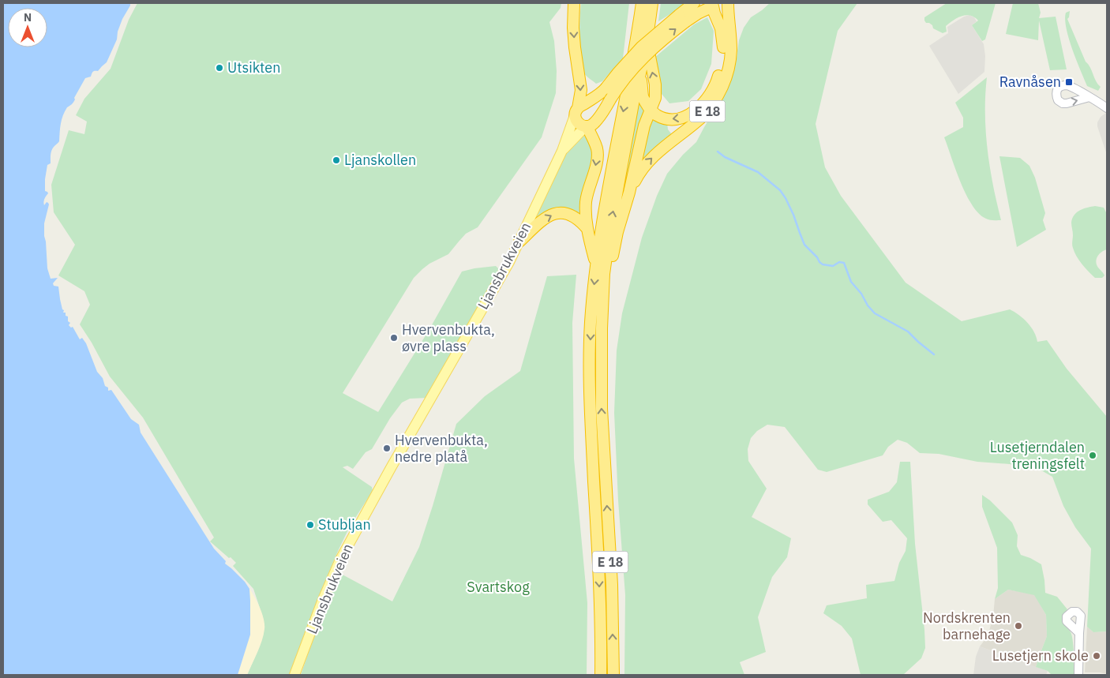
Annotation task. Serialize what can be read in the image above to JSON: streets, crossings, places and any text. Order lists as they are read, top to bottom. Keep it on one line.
{"streets":{"highway":["E 18"],"main road":["Ljansbrukveien"]},"crossings":[["E 18","Ljansbrukveien"]],"parks":["Svartskog"],"places":{"other":["Utsikten","Ljanskollen","Hvervenbukta, øvre plass","Hvervenbukta, nedre platå","Lusetjerndalen treningsfelt","Stubljan","Nordskrenten barnehage","Lusetjern skole"],"transit":["Ravnåsen"]},"north":"top"}
